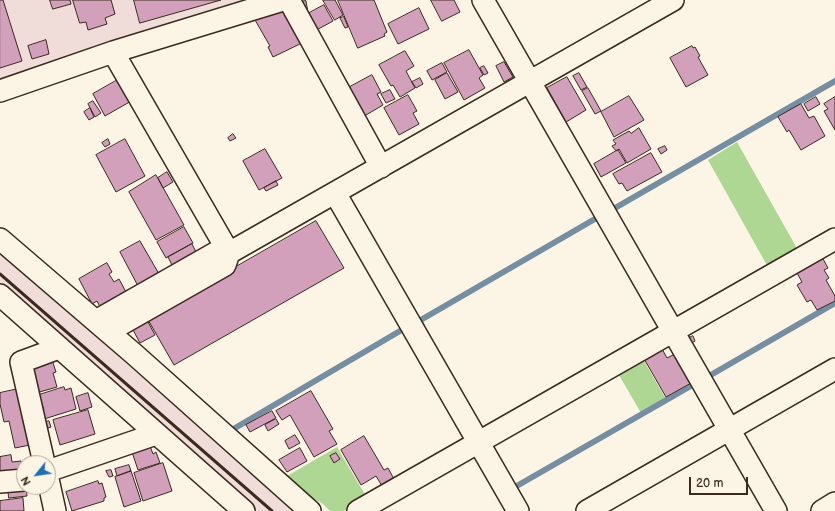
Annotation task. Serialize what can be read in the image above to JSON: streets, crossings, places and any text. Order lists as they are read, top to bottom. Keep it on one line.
{"scale_bar":"20 m","north":"bottom left"}
